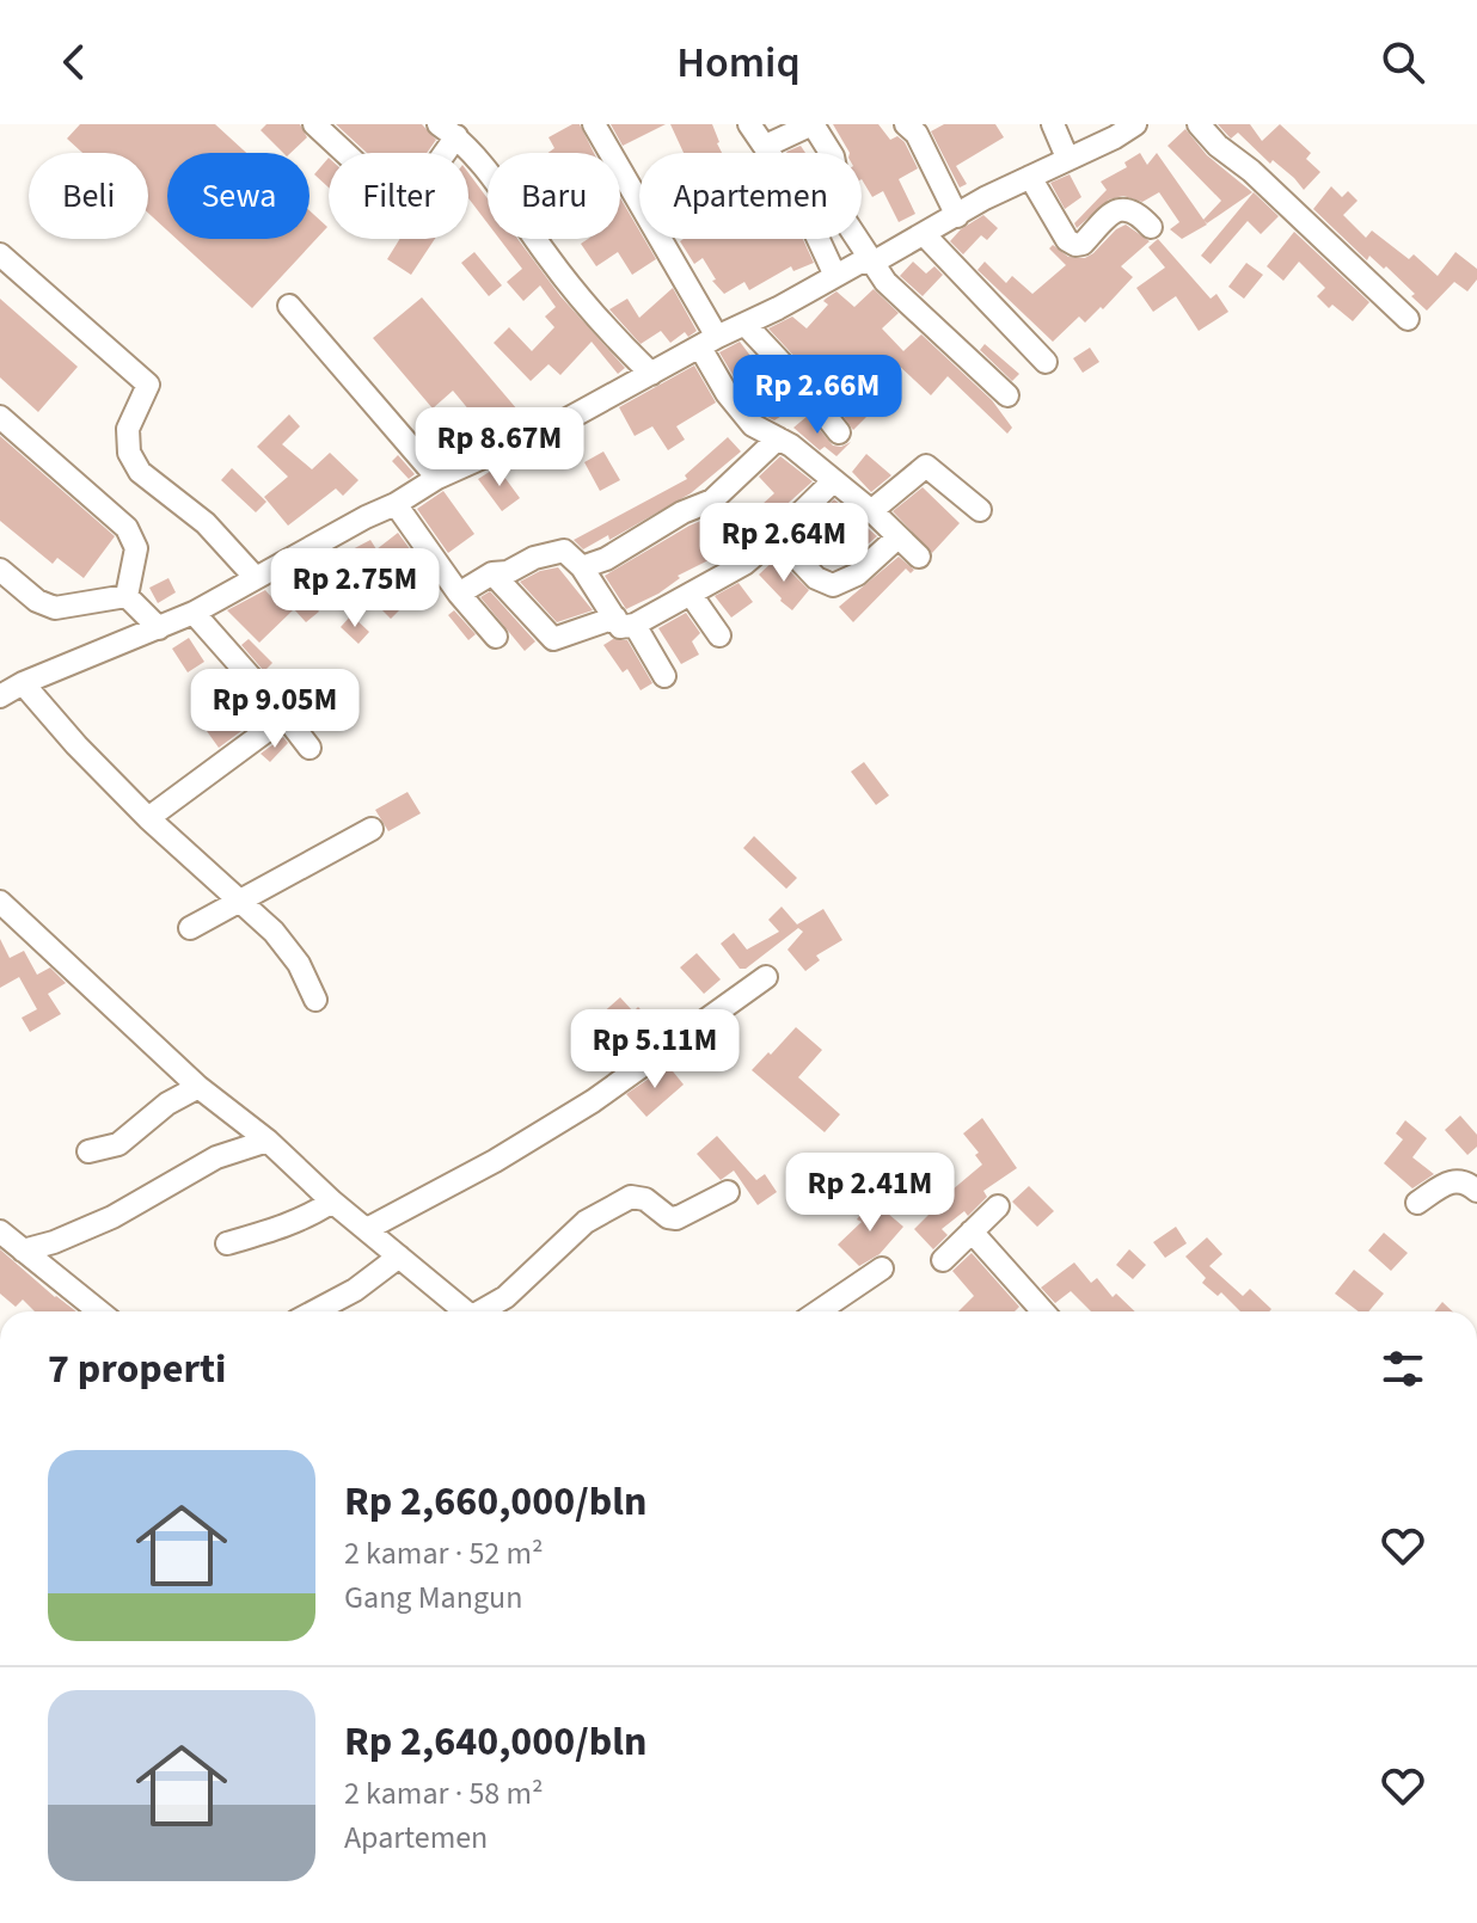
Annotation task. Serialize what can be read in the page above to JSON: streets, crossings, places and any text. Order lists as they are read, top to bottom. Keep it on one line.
{"page":{"header":"Homiq","chip":["Beli","Sewa","Filter","Baru","Apartemen"],"price":["Rp 2.66M","Rp 8.67M","Rp 2.64M","Rp 2.75M","Rp 9.05M","Rp 5.11M","Rp 2.41M"],"heading":"7 properti","list":[{"name":"Rp 2,660,000/bln","note":"2 kamar · 52 m² · Gang Mangun"},{"name":"Rp 2,640,000/bln","note":"2 kamar · 58 m² · Apartemen"}]}}
